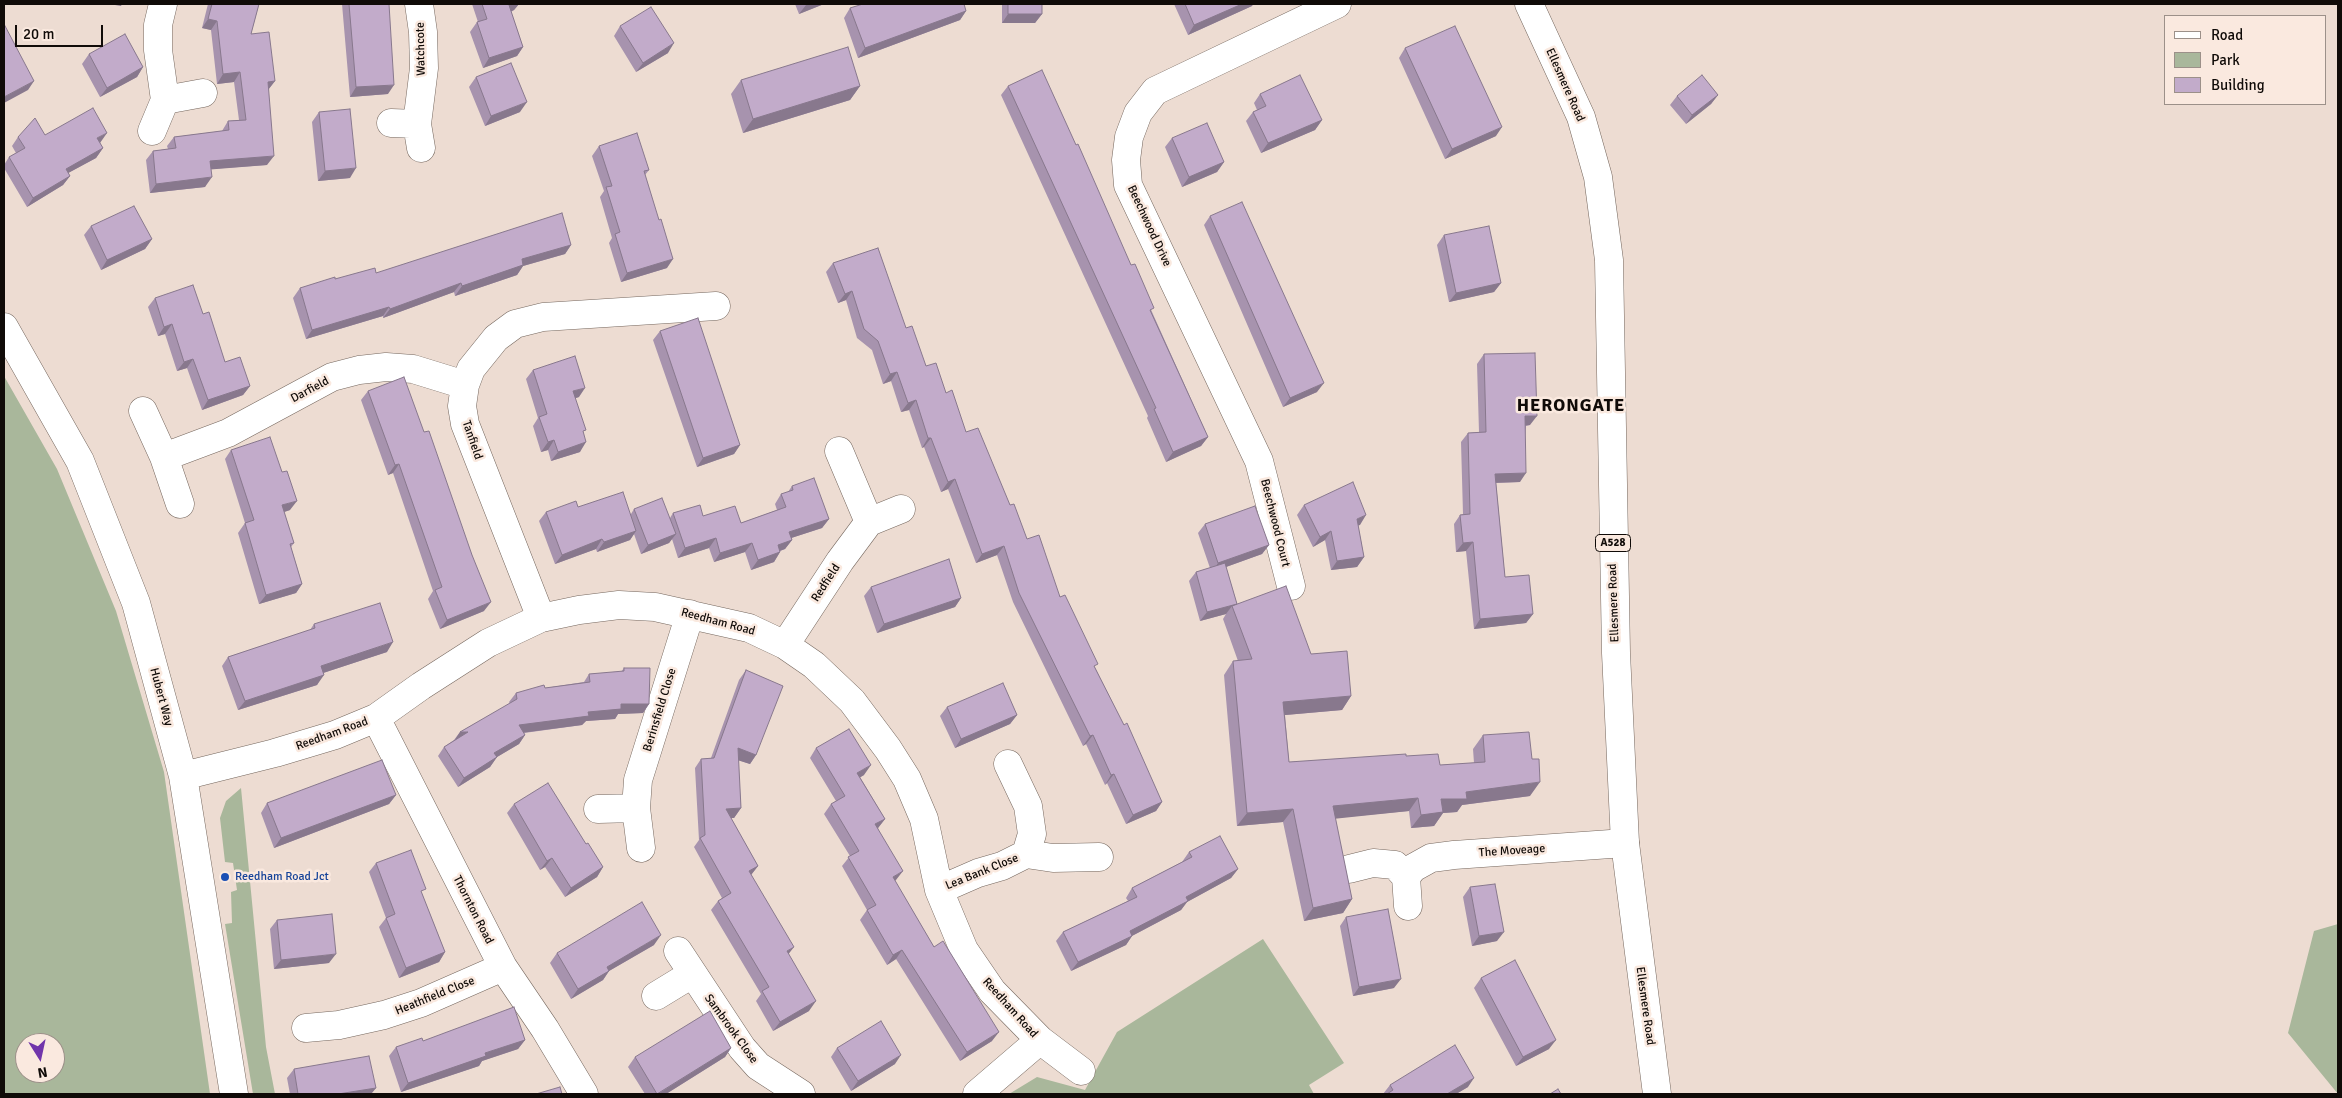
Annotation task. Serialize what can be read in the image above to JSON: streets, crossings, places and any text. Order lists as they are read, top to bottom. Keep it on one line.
{"streets":{"street":["Watchcote","Ellesmere Road","Beechwood Drive","Darfield","Tanfield","Beechwood Court","A528","Redfield","Reedham Road","Hubert Way","Berinsfield Close","The Moveage","Lea Bank Close","Thornton Road","Heathfield Close","Sambrook Close"]},"crossings":[["Ellesmere Road","The Moveage"],["Beechwood Drive","Beechwood Court"],["Darfield","Tanfield"],["Tanfield","Reedham Road"],["Redfield","Reedham Road"],["Reedham Road","Hubert Way"],["Reedham Road","Berinsfield Close"],["Reedham Road","Lea Bank Close"],["Reedham Road","Thornton Road"],["Thornton Road","Heathfield Close"]],"districts":["HERONGATE"],"places":["Reedham Road Jct"],"legend":["Road","Park","Building"],"scale_bar":"20 m","north":"bottom"}
